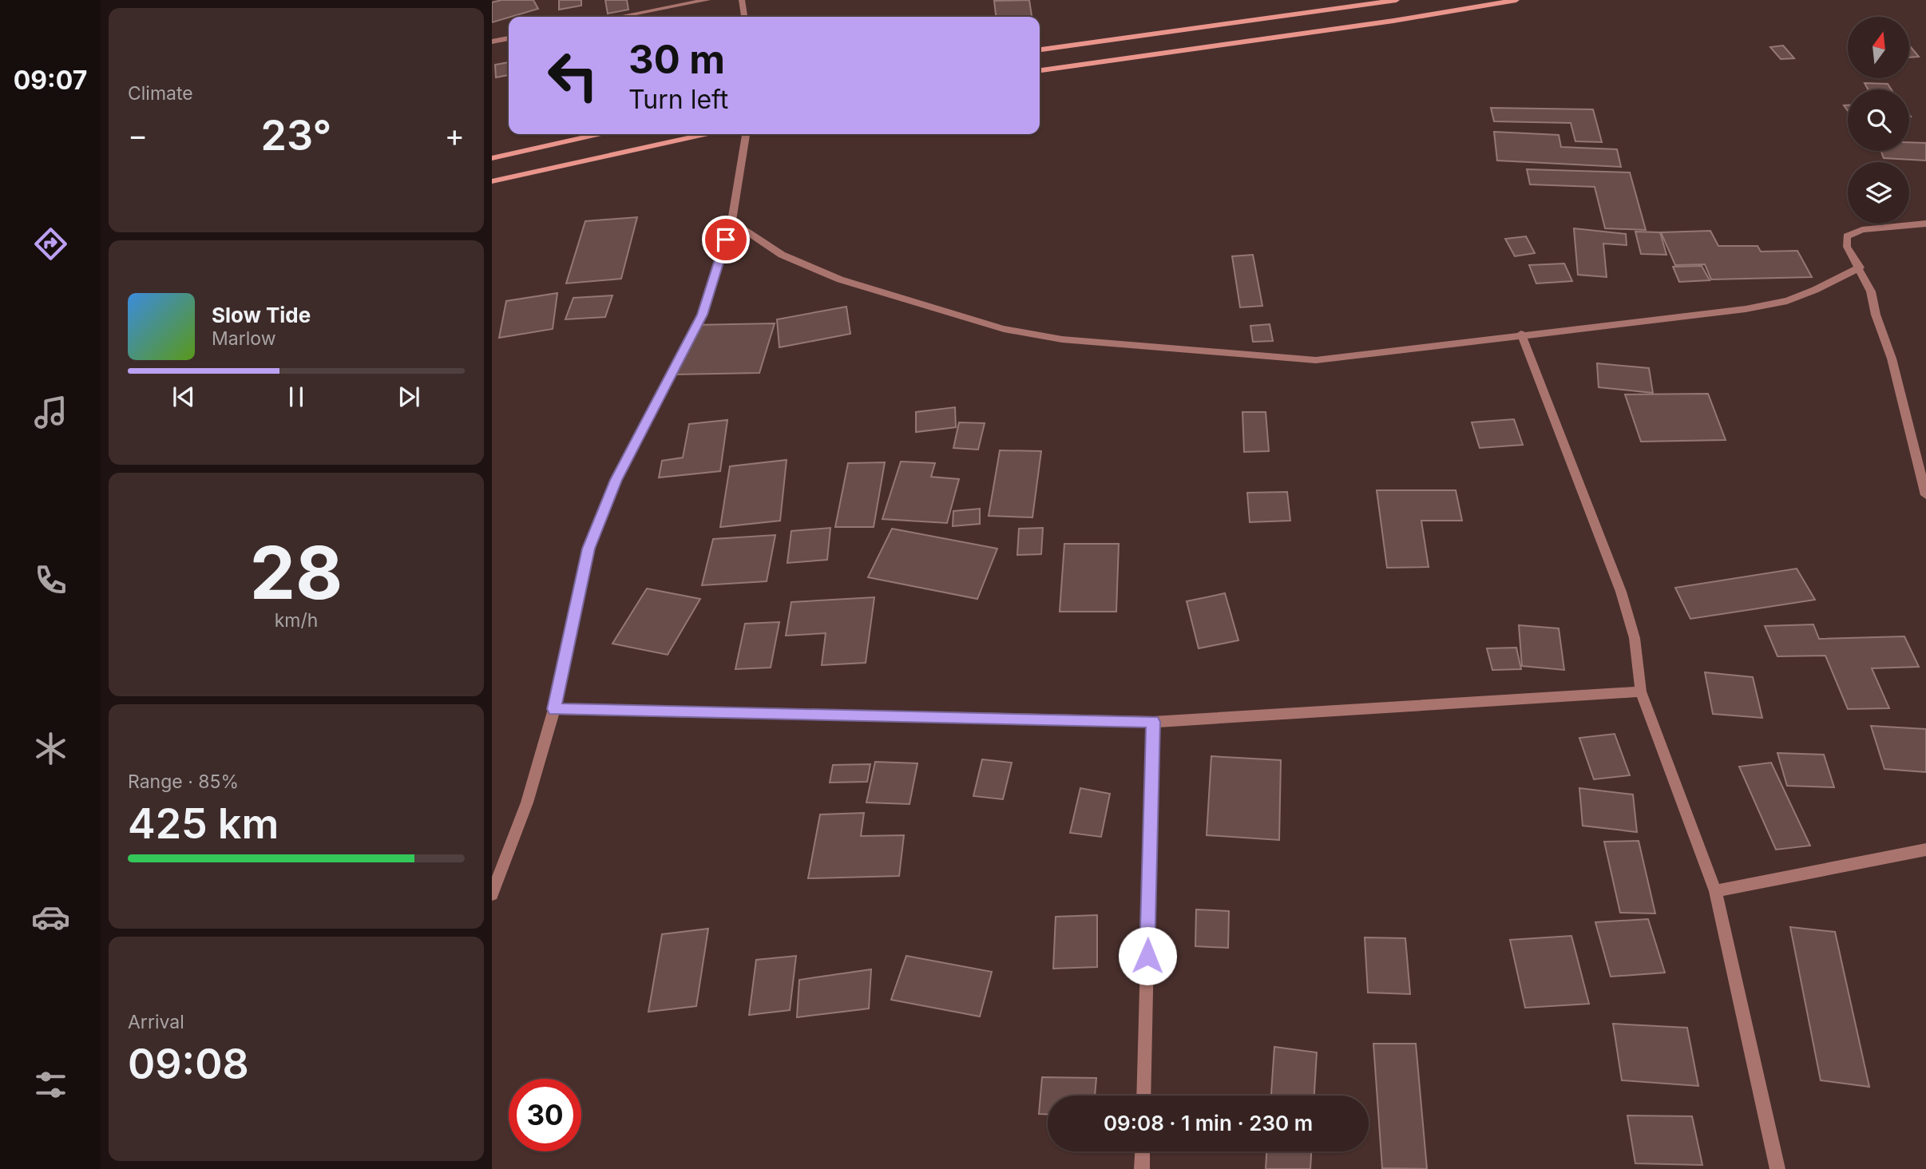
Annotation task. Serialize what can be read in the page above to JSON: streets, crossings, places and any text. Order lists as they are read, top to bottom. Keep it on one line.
{"north":"top","page":{"tabs":"09:07","tile":["Climate",["28","km/h"],["Range · 85%","425 km"],["Arrival","09:08"]],"turn":["30 m","Turn left"],"heat":["−","23°","+"],"song":["Slow Tide","Marlow"],"limit":"30","trip":"09:08 · 1 min · 230 m"}}
